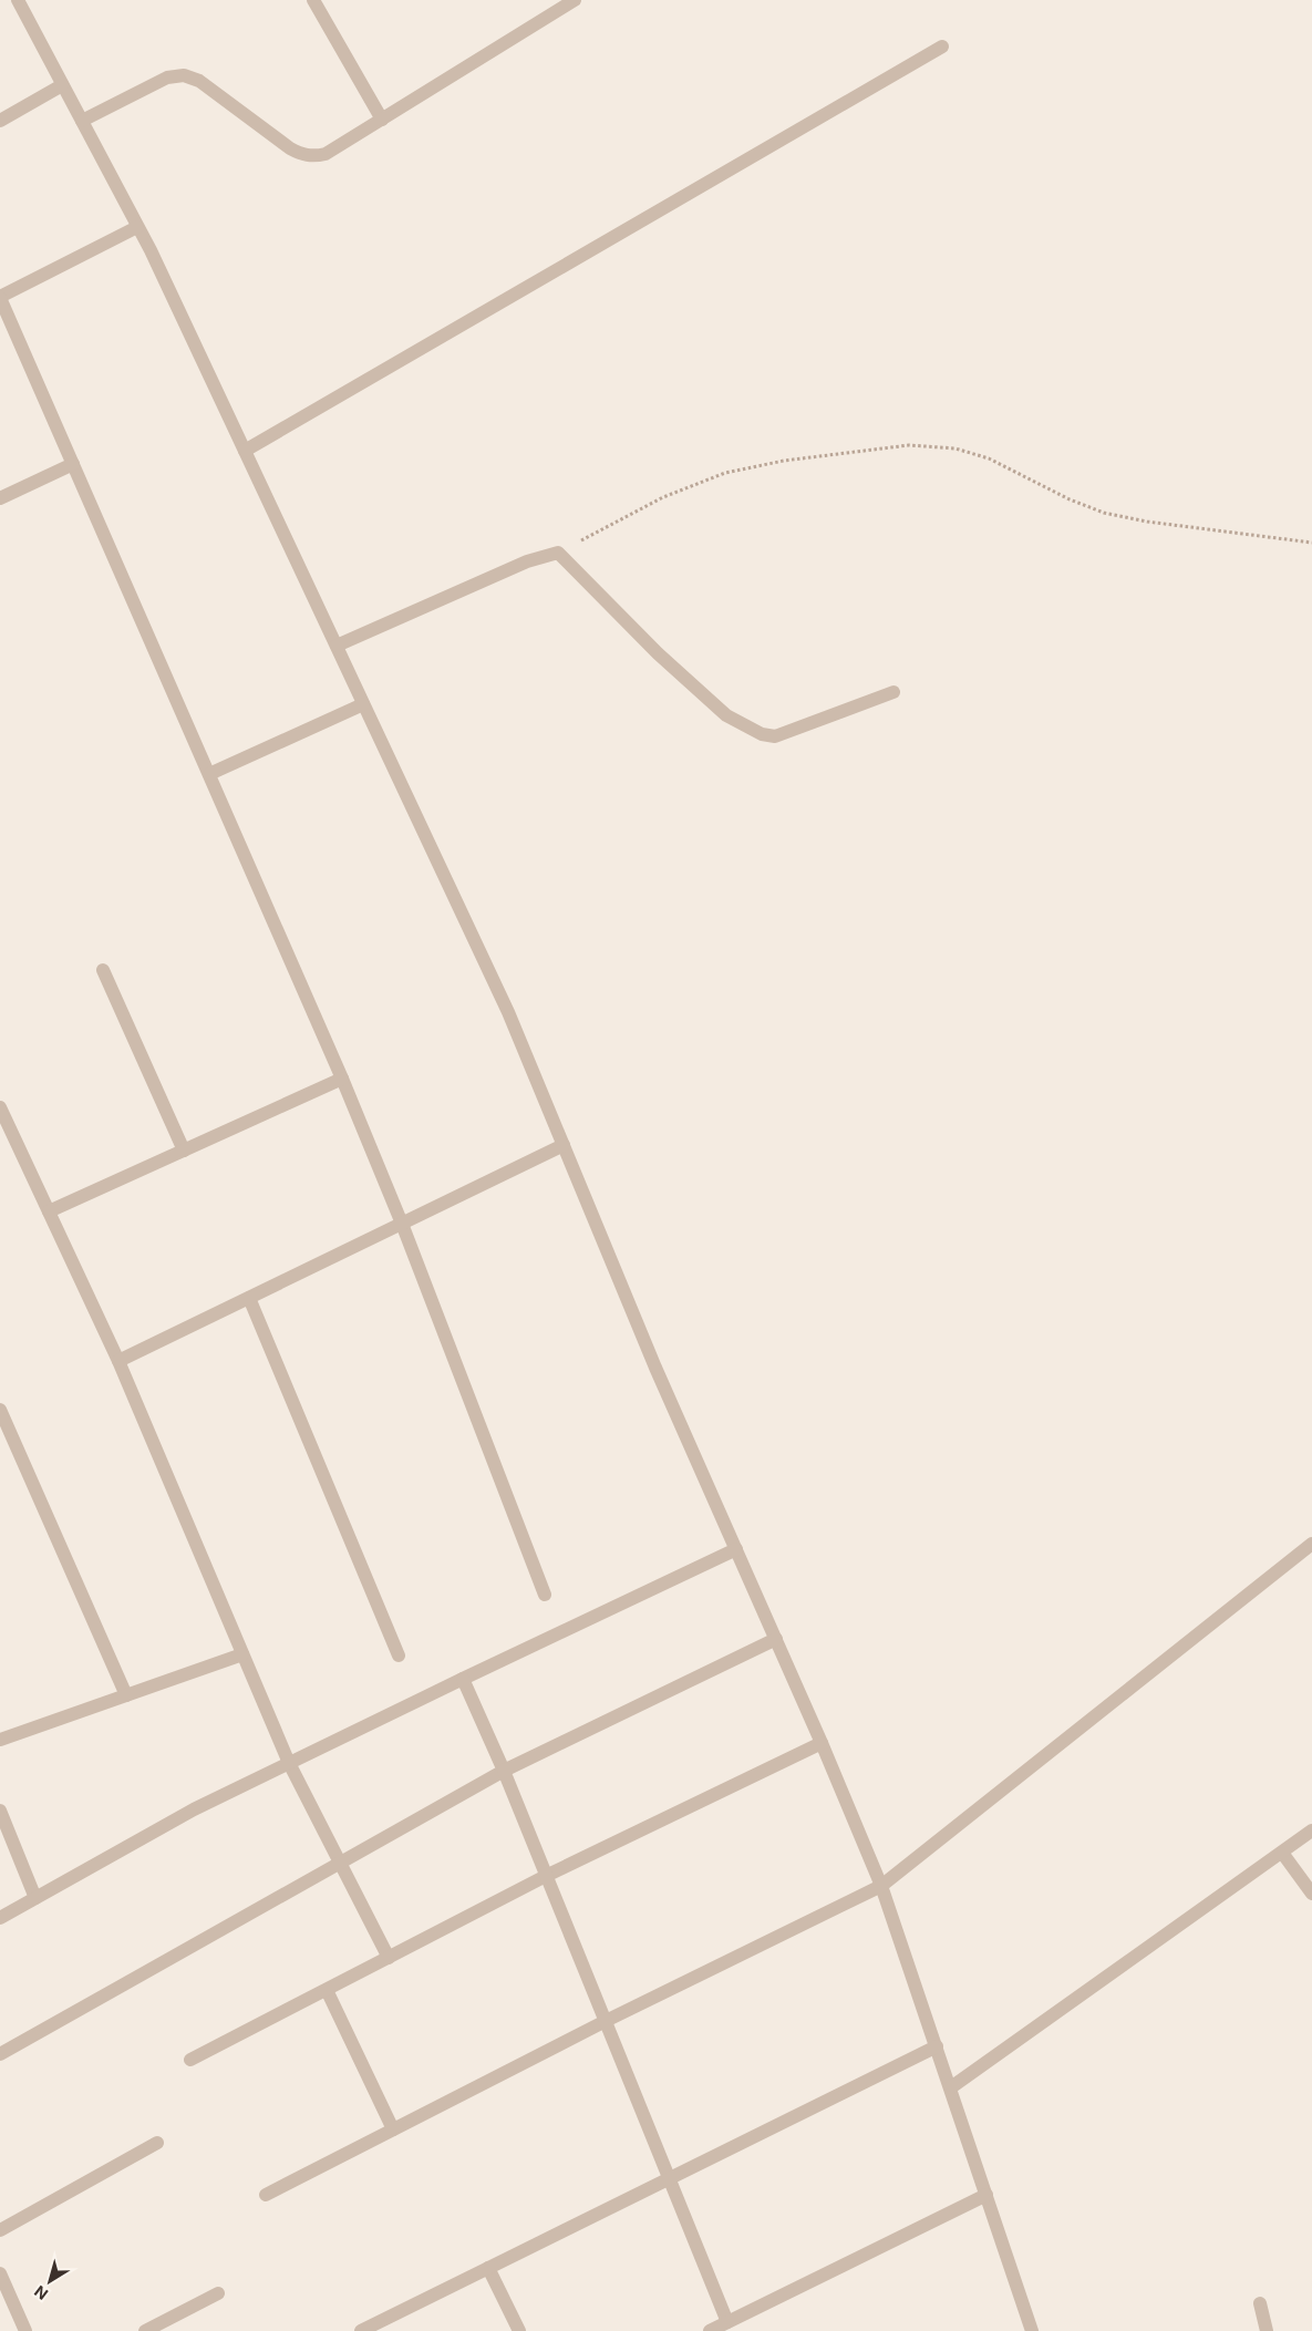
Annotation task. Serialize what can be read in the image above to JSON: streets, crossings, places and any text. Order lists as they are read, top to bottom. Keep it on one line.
{"north":"bottom left"}
